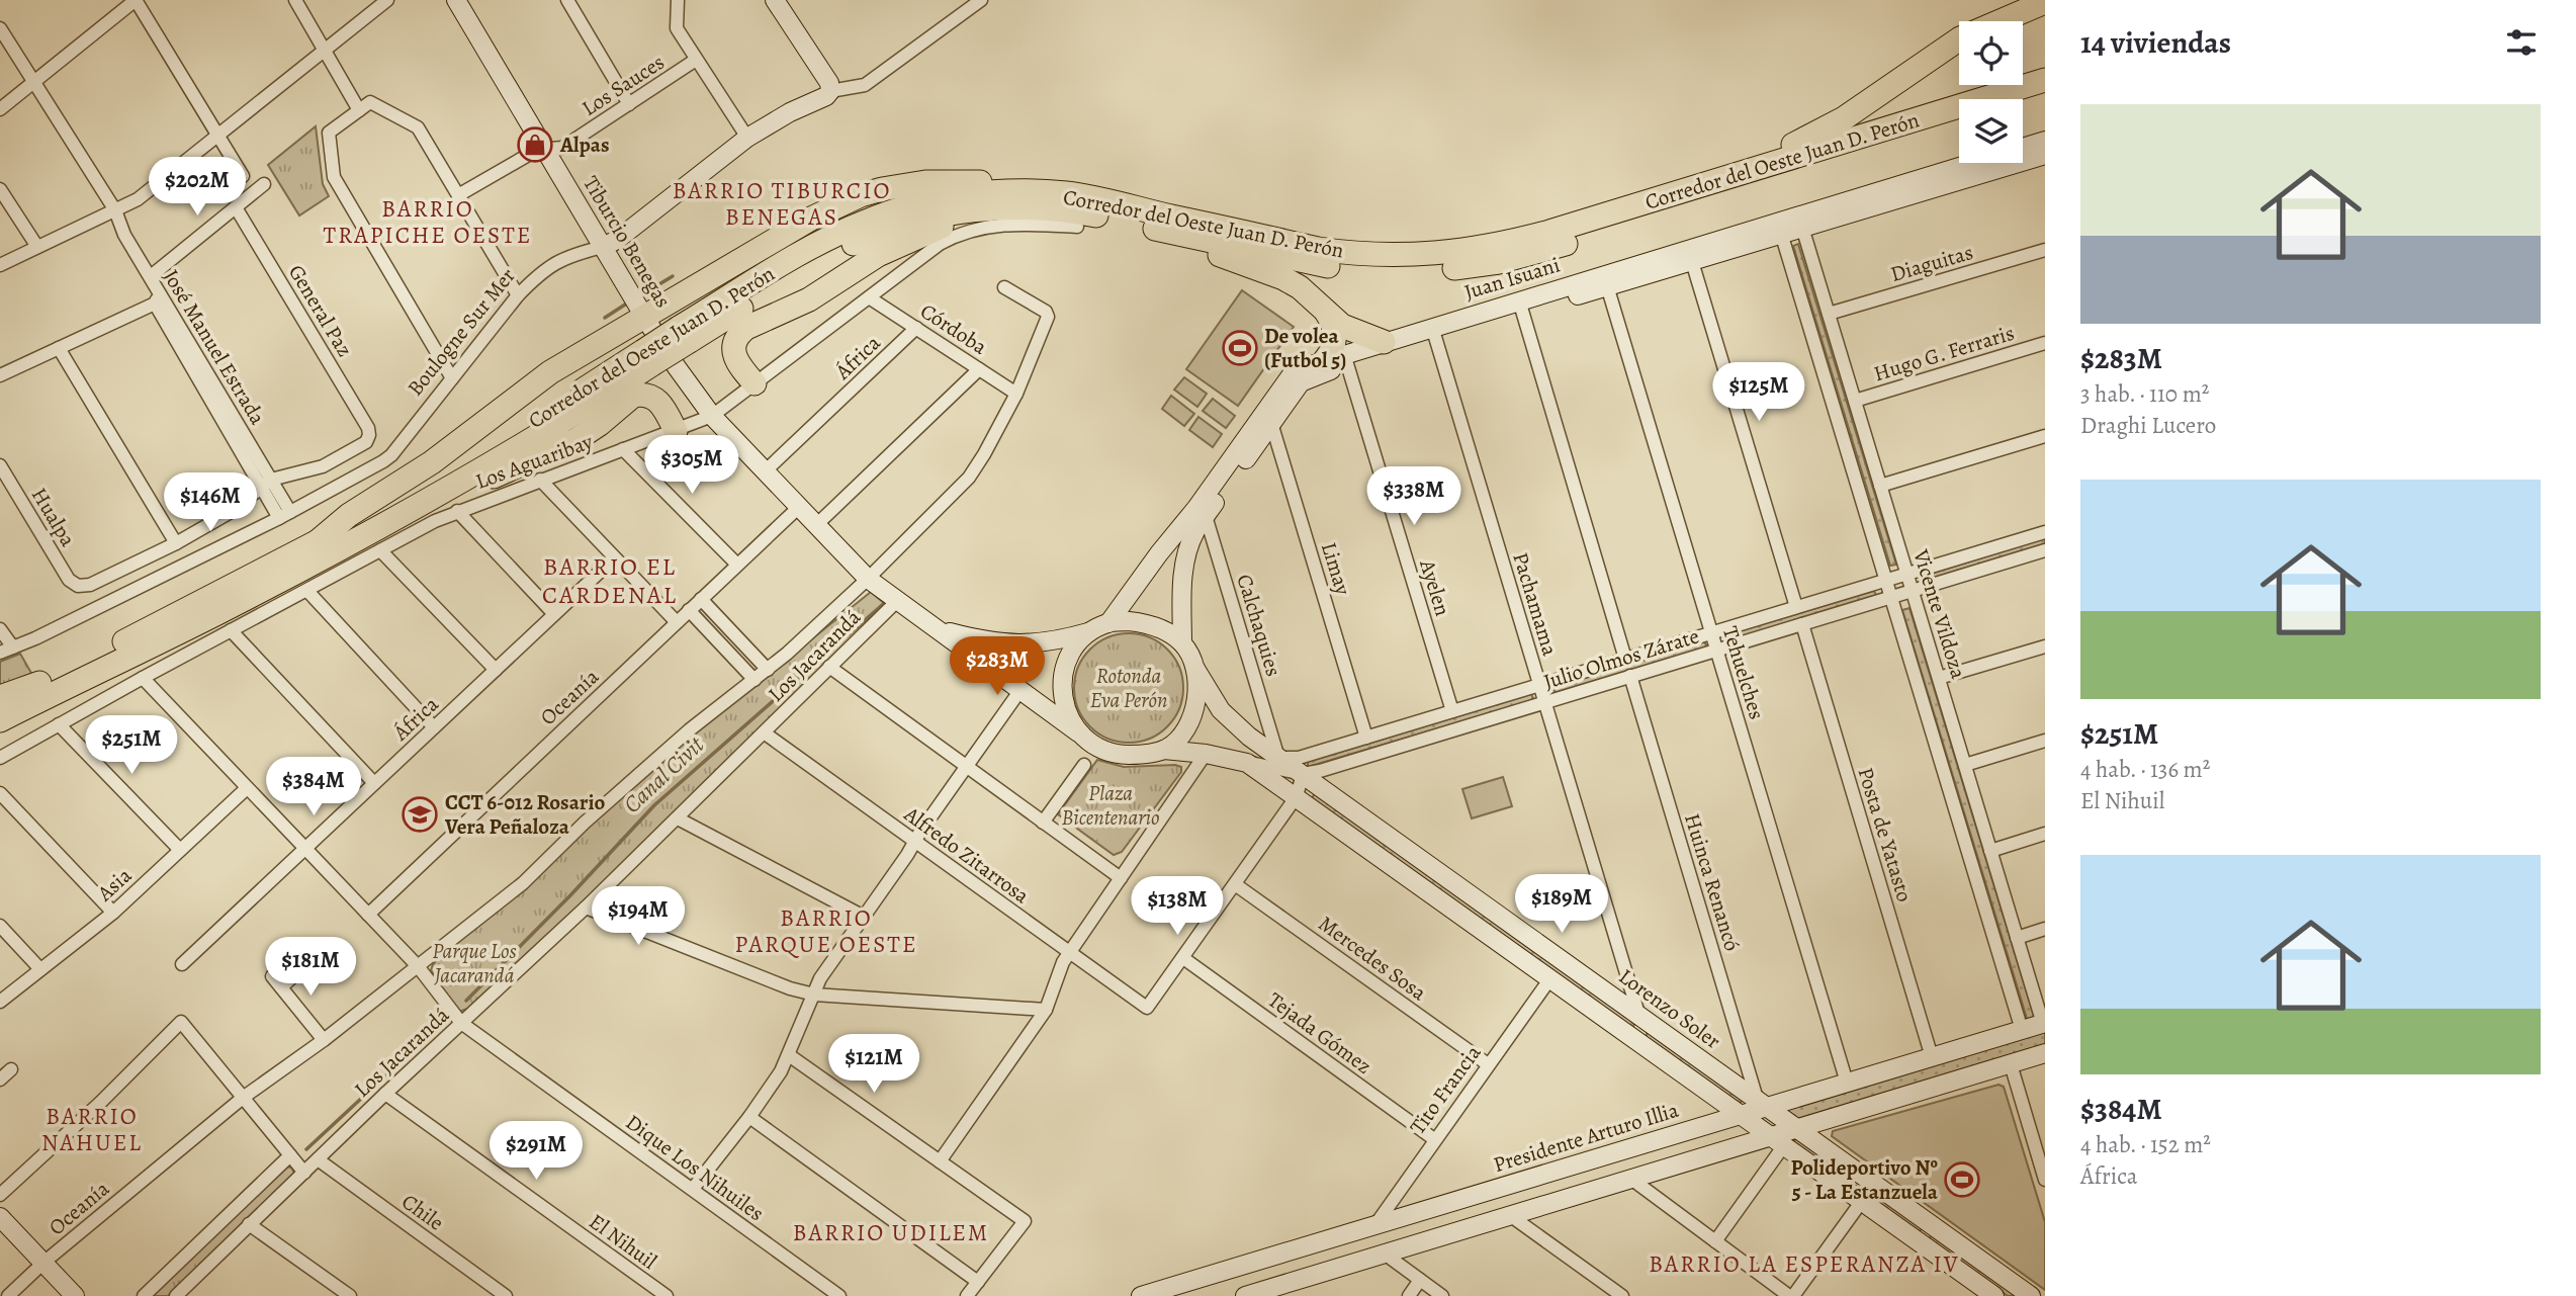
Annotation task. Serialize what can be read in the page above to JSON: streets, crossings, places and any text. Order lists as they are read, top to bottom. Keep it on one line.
{"streets":{"highway":["Corredor del Oeste Juan D. Perón"],"street":["Los Sauces","Tiburcio Benegas","Diaguitas","Juan Isuani","General Paz","Córdoba","Boulogne Sur Mer","José Manuel Estrada","Hugo G. Ferraris","África","Los Aguaribay","Hualpa","Limay","Ayelen","Pachamama","Vicente Vildoza","Calchaquies","Los Jacarandá","Julio Olmos Zárate","Tehuelches","Oceanía","Posta de Yatasto","Alfredo Zitarrosa","Huinca Renancó","Asia","Mercedes Sosa","Lorenzo Soler","Tejada Gómez","Tito Francia","Presidente Arturo Illia","Dique Los Nihuiles","Chile","El Nihuil"]},"crossings":[["Los Sauces","Tiburcio Benegas"],["Corredor del Oeste Juan D. Perón","Los Aguaribay"],["Tiburcio Benegas","Juan Isuani"],["Tiburcio Benegas","Boulogne Sur Mer"],["Tiburcio Benegas","África"],["Tiburcio Benegas","Los Aguaribay"],["Tiburcio Benegas","Los Jacarandá"],["Tiburcio Benegas","Oceanía"],["Tiburcio Benegas","Lorenzo Soler"],["Diaguitas","Vicente Vildoza"],["Juan Isuani","Limay"],["Juan Isuani","Ayelen"],["Juan Isuani","Pachamama"],["Juan Isuani","Vicente Vildoza"],["Juan Isuani","Calchaquies"],["Juan Isuani","Tehuelches"],["Juan Isuani","Lorenzo Soler"],["General Paz","José Manuel Estrada"],["Córdoba","África"],["Córdoba","Los Aguaribay"],["Córdoba","Los Jacarandá"],["Boulogne Sur Mer","José Manuel Estrada"],["Hugo G. Ferraris","Vicente Vildoza"],["África","Dique Los Nihuiles"],["Los Aguaribay","Dique Los Nihuiles"],["Limay","Julio Olmos Zárate"],["Ayelen","Julio Olmos Zárate"],["Pachamama","Julio Olmos Zárate"],["Pachamama","Lorenzo Soler"],["Vicente Vildoza","Julio Olmos Zárate"],["Vicente Vildoza","Presidente Arturo Illia"],["Calchaquies","Julio Olmos Zárate"],["Calchaquies","Lorenzo Soler"],["Los Jacarandá","Oceanía"],["Los Jacarandá","Alfredo Zitarrosa"],["Los Jacarandá","Dique Los Nihuiles"],["Los Jacarandá","Chile"],["Los Jacarandá","El Nihuil"],["Julio Olmos Zárate","Tehuelches"],["Julio Olmos Zárate","Posta de Yatasto"],["Julio Olmos Zárate","Huinca Renancó"],["Julio Olmos Zárate","Lorenzo Soler"],["Tehuelches","Presidente Arturo Illia"],["Oceanía","Dique Los Nihuiles"],["Posta de Yatasto","Presidente Arturo Illia"],["Alfredo Zitarrosa","Tejada Gómez"],["Huinca Renancó","Lorenzo Soler"],["Huinca Renancó","Presidente Arturo Illia"],["Asia","Dique Los Nihuiles"],["Mercedes Sosa","Tito Francia"],["Lorenzo Soler","Tito Francia"],["Lorenzo Soler","Presidente Arturo Illia"],["Tejada Gómez","Tito Francia"],["Tito Francia","Presidente Arturo Illia"]],"districts":["BARRIO TIBURCIO BENEGAS","BARRIO TRAPICHE OESTE","BARRIO EL CARDENAL","BARRIO PARQUE OESTE","BARRIO NAHUEL","BARRIO UDILEM","BARRIO LA ESPERANZA IV"],"water":["Canal Civit"],"parks":["Rotonda Eva Perón","Plaza Bicentenario","Parque Los Jacarandá"],"places":{"shop":["Alpas"],"sports":["De volea (Futbol 5)","Polideportivo Nº 5 - La Estanzuela"],"school or university":["CCT 6-012 Rosario Vera Peñaloza"]},"page":{"heading":"14 viviendas","list":[{"name":"$283M","note":"3 hab. · 110 m² · Draghi Lucero"},{"name":"$251M","note":"4 hab. · 136 m² · El Nihuil"},{"name":"$384M","note":"4 hab. · 152 m² · África"}],"price":["$202M","$125M","$305M","$338M","$146M","$283M","$251M","$384M","$189M","$138M","$194M","$181M","$121M","$291M"]}}
